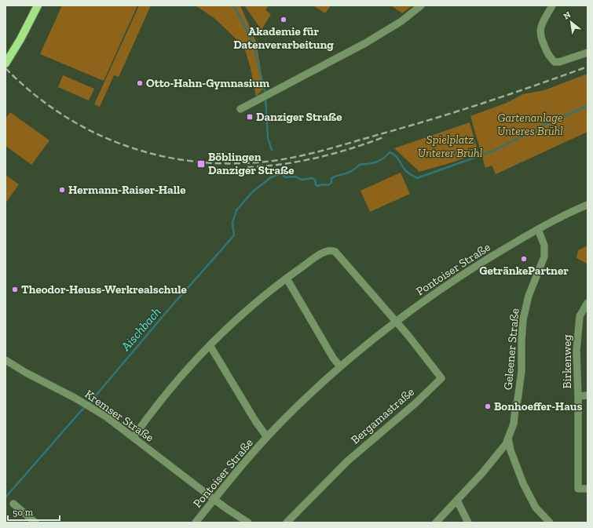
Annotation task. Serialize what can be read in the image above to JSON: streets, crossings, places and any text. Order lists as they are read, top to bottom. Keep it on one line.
{"streets":{"street":["Pontoiser Straße","Geleener Straße","Birkenweg","Kremser Straße","Bergamastraße"]},"crossings":[["Pontoiser Straße","Geleener Straße"],["Pontoiser Straße","Kremser Straße"],["Pontoiser Straße","Bergamastraße"]],"water":["Aischbach"],"parks":["Gartenanlage Unteres Brühl","Spielplatz Unterer Brühl"],"places":{"other":["Akademie für Datenverarbeitung","Otto-Hahn-Gymnasium","Hermann-Raiser-Halle","GetränkePartner","Theodor-Heuss-Werkrealschule","Bonhoeffer-Haus"],"transit":["Danziger Straße","Böblingen Danziger Straße"]},"scale_bar":"50 m","north":"top left"}
